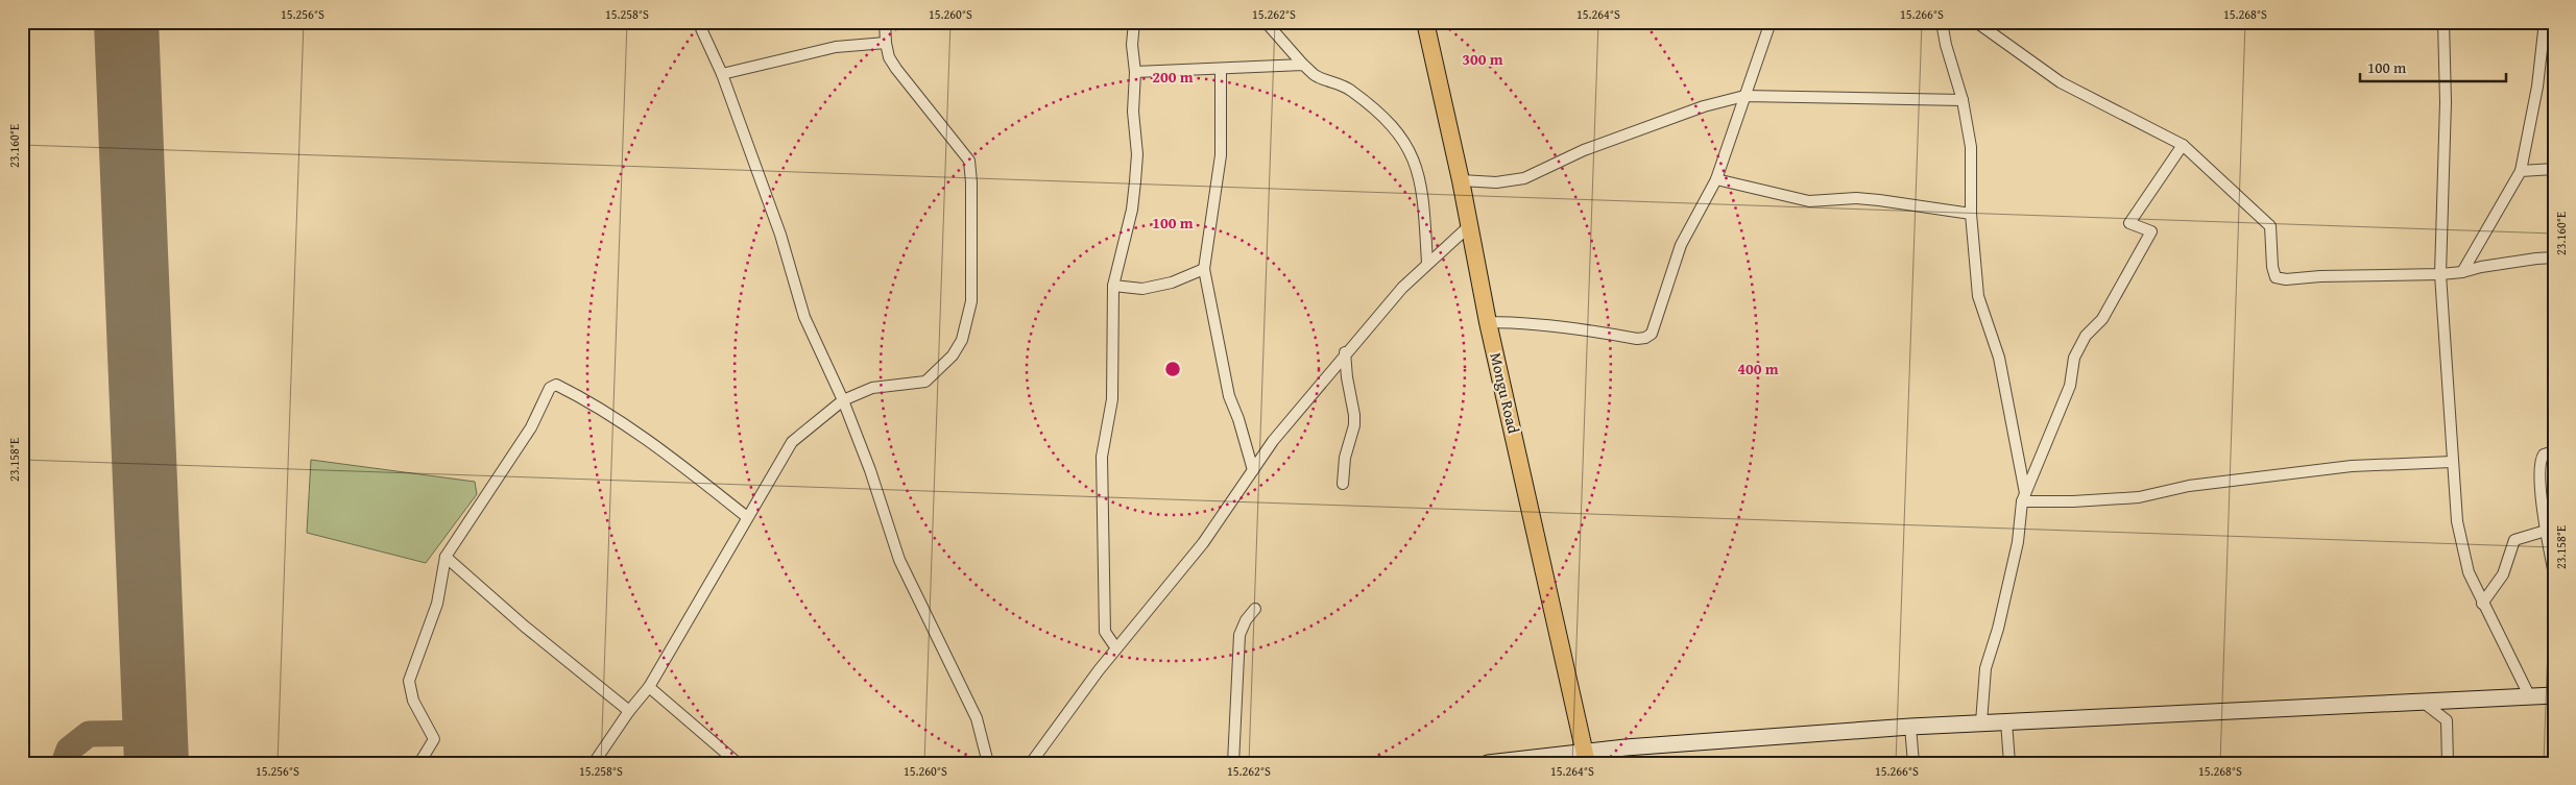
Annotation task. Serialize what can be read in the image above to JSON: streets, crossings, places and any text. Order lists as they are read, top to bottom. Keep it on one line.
{"streets":{"main road":["Mongu Road"]},"scale_bar":"100 m","coordinates":["15.256°S","15.258°S","15.260°S","15.262°S","15.264°S","15.266°S","15.268°S","23.160°E","23.158°E"],"rings":["300 m","200 m","100 m","400 m"]}
